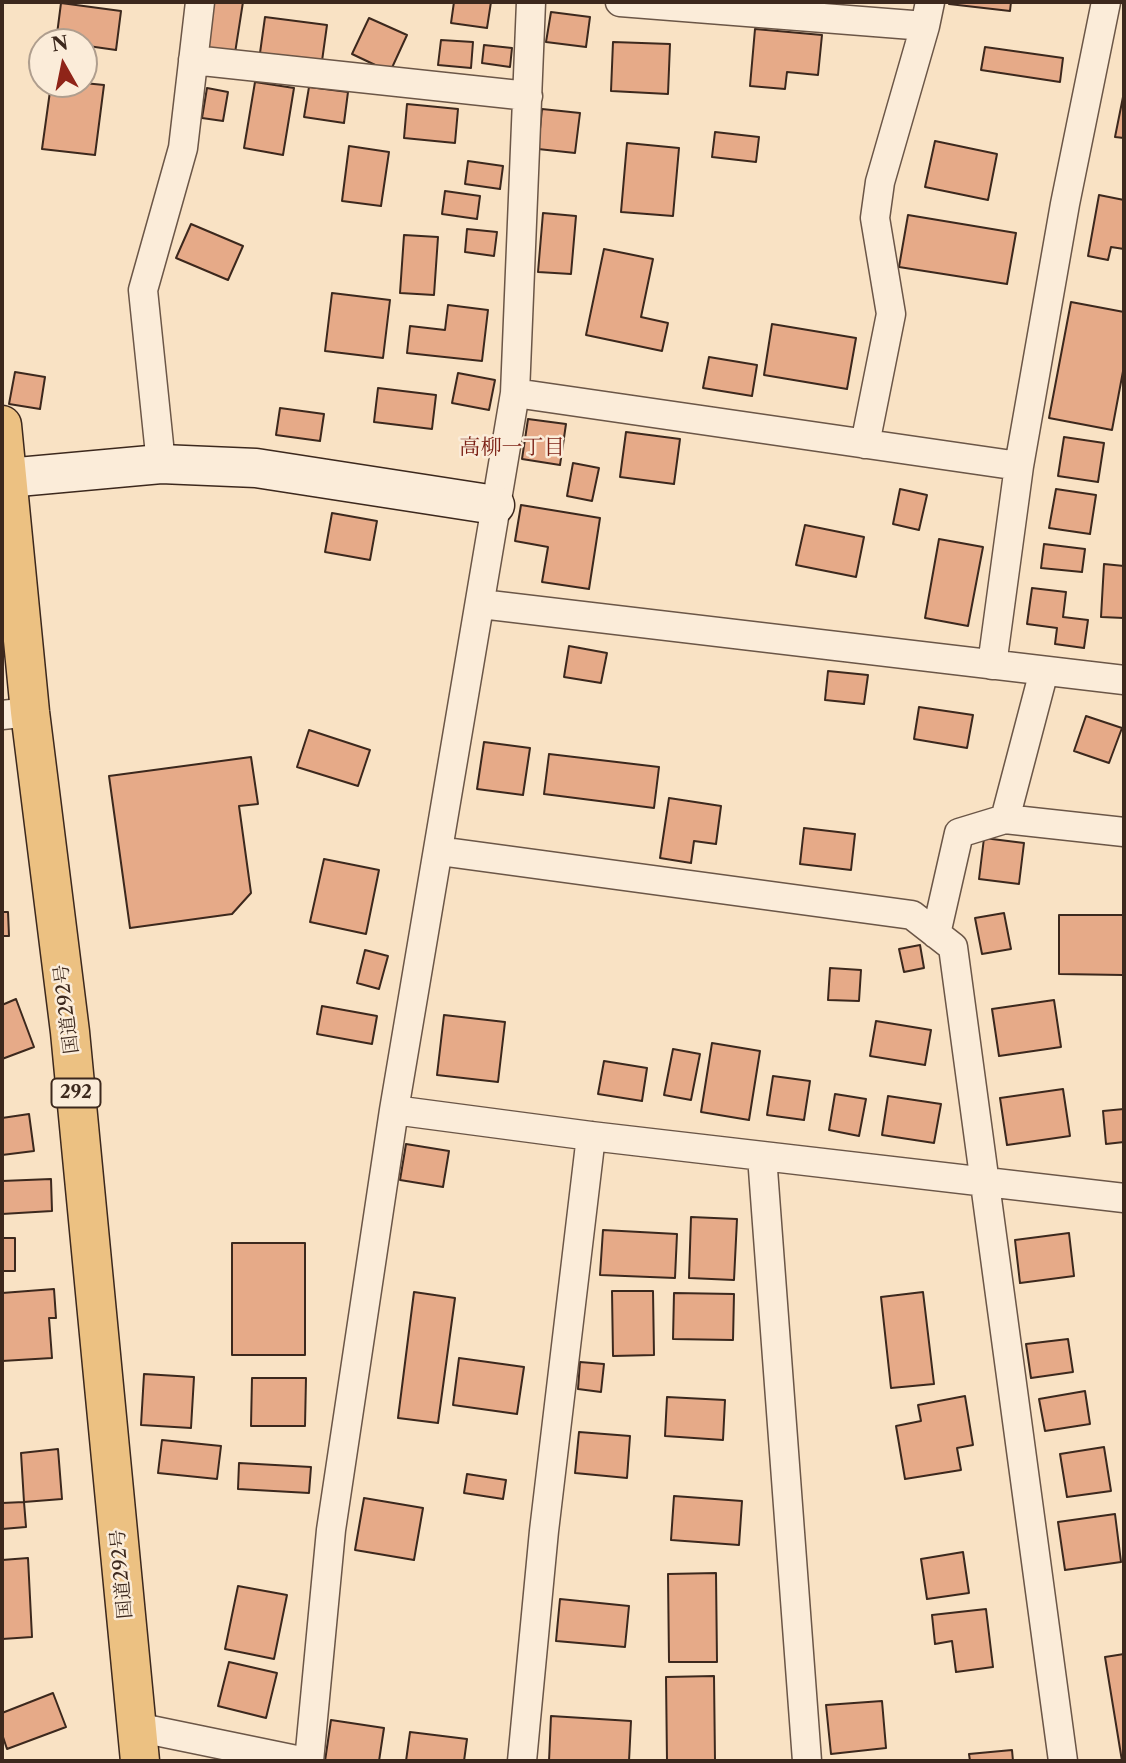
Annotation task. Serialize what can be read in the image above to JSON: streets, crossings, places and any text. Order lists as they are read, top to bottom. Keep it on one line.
{"streets":{"highway":["国道292号","292"]},"districts":["高柳一丁目"],"north":"top"}
